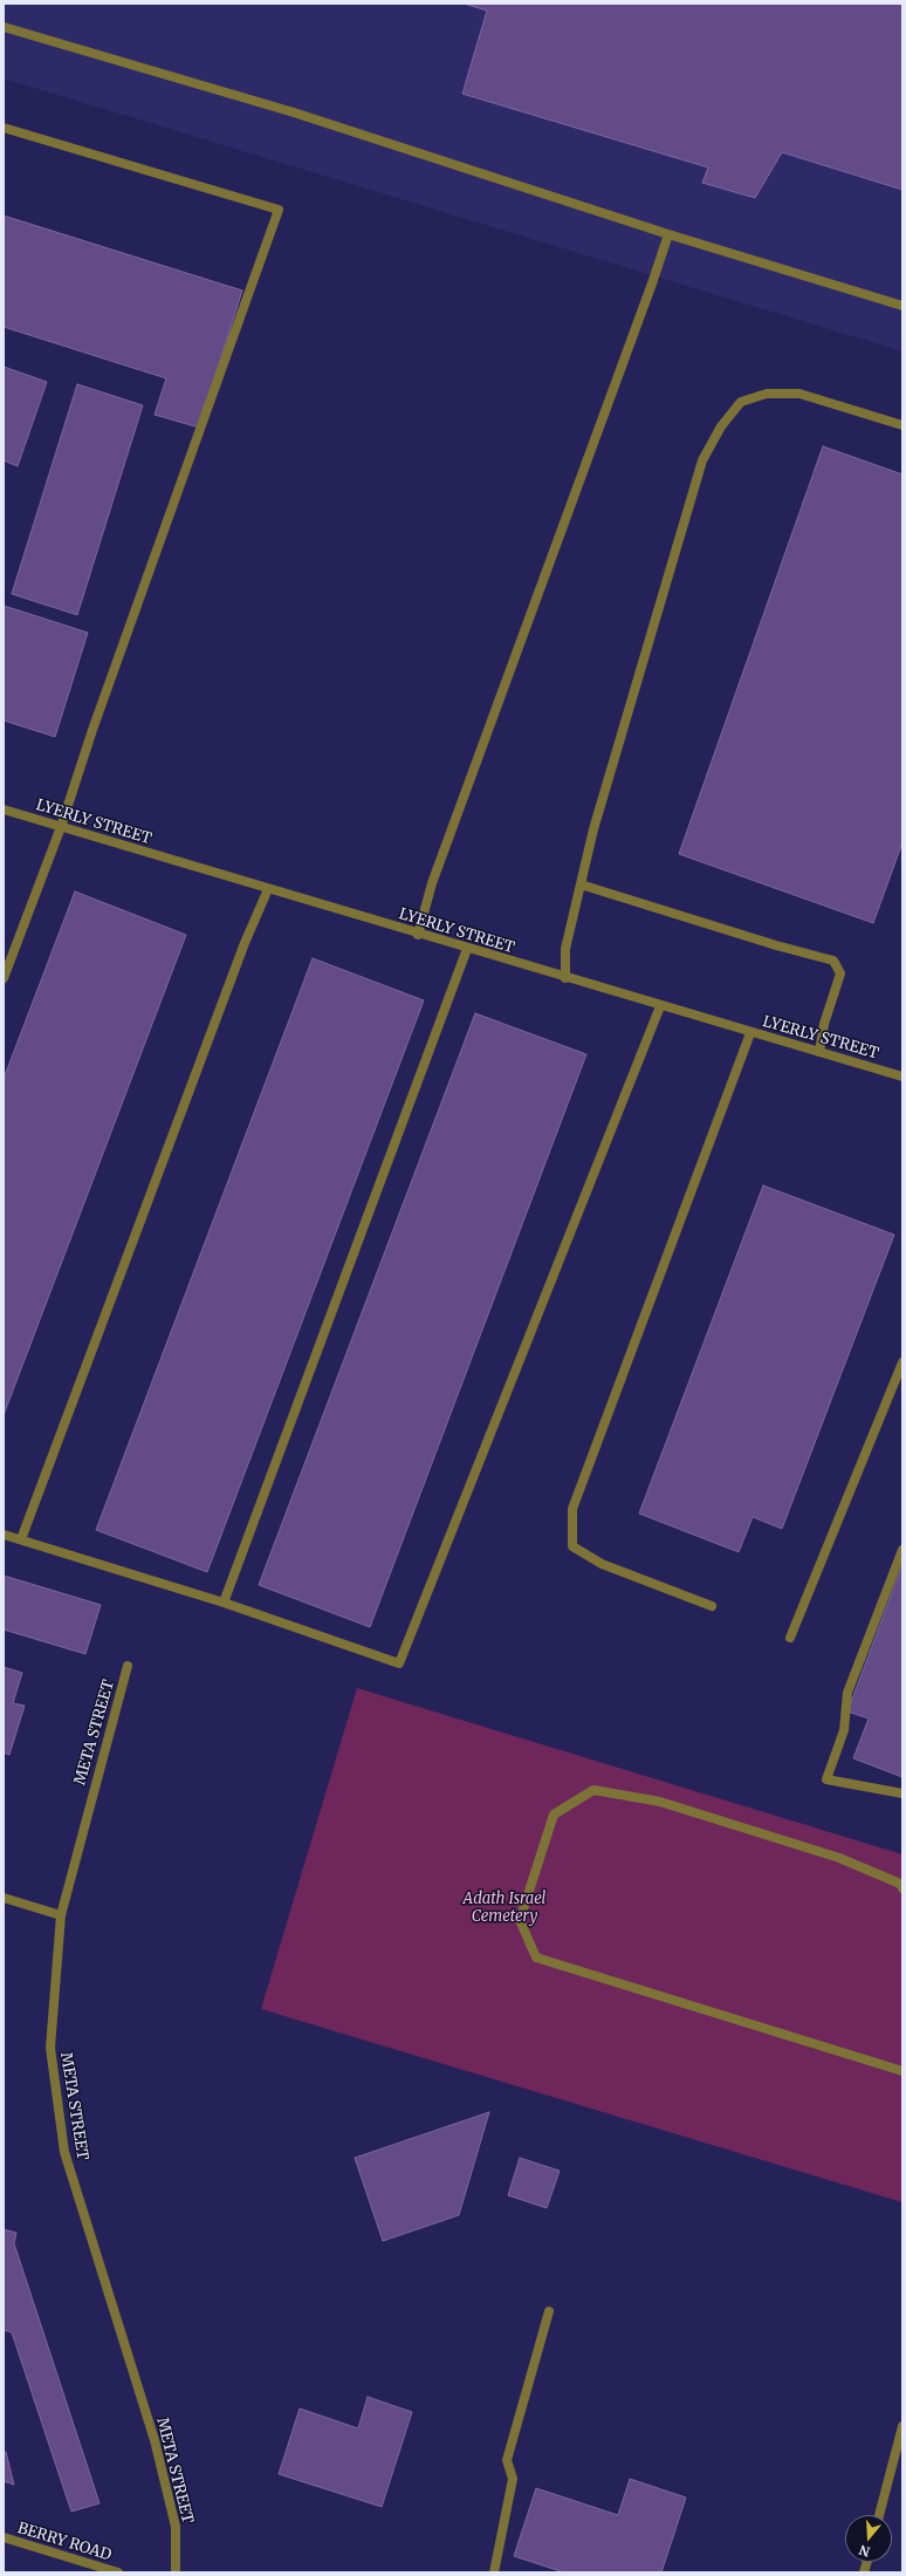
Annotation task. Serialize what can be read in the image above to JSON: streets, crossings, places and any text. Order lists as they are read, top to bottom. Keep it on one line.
{"streets":{"street":["LYERLY STREET","META STREET","BERRY ROAD"]},"parks":["Adath Israel Cemetery"],"north":"bottom"}
